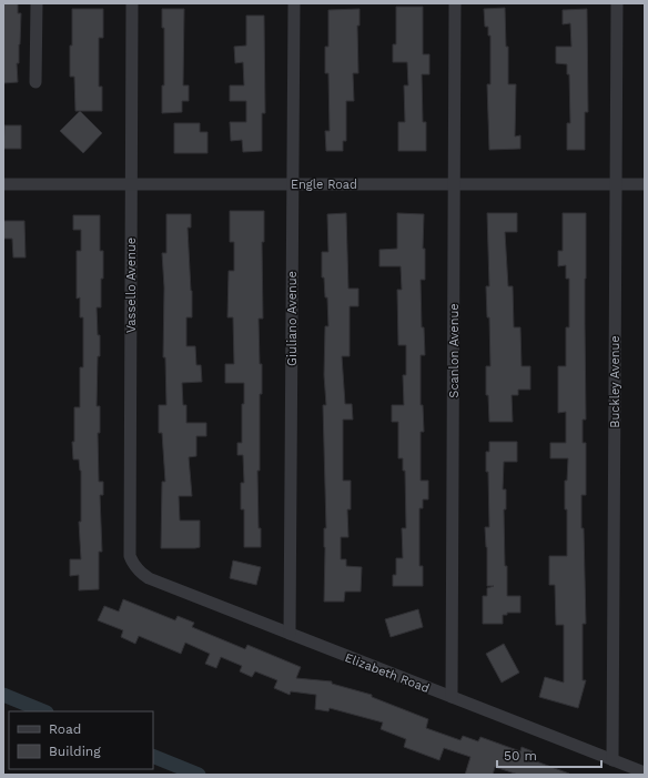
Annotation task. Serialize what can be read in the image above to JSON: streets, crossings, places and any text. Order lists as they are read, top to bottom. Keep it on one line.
{"streets":{"street":["Engle Road","Vassello Avenue","Giuliano Avenue","Scanlon Avenue","Buckley Avenue","Elizabeth Road"]},"crossings":[["Engle Road","Vassello Avenue"],["Engle Road","Giuliano Avenue"],["Engle Road","Scanlon Avenue"],["Engle Road","Buckley Avenue"],["Vassello Avenue","Elizabeth Road"],["Giuliano Avenue","Elizabeth Road"],["Scanlon Avenue","Elizabeth Road"],["Buckley Avenue","Elizabeth Road"]],"legend":["Road","Building"],"scale_bar":"50 m"}
